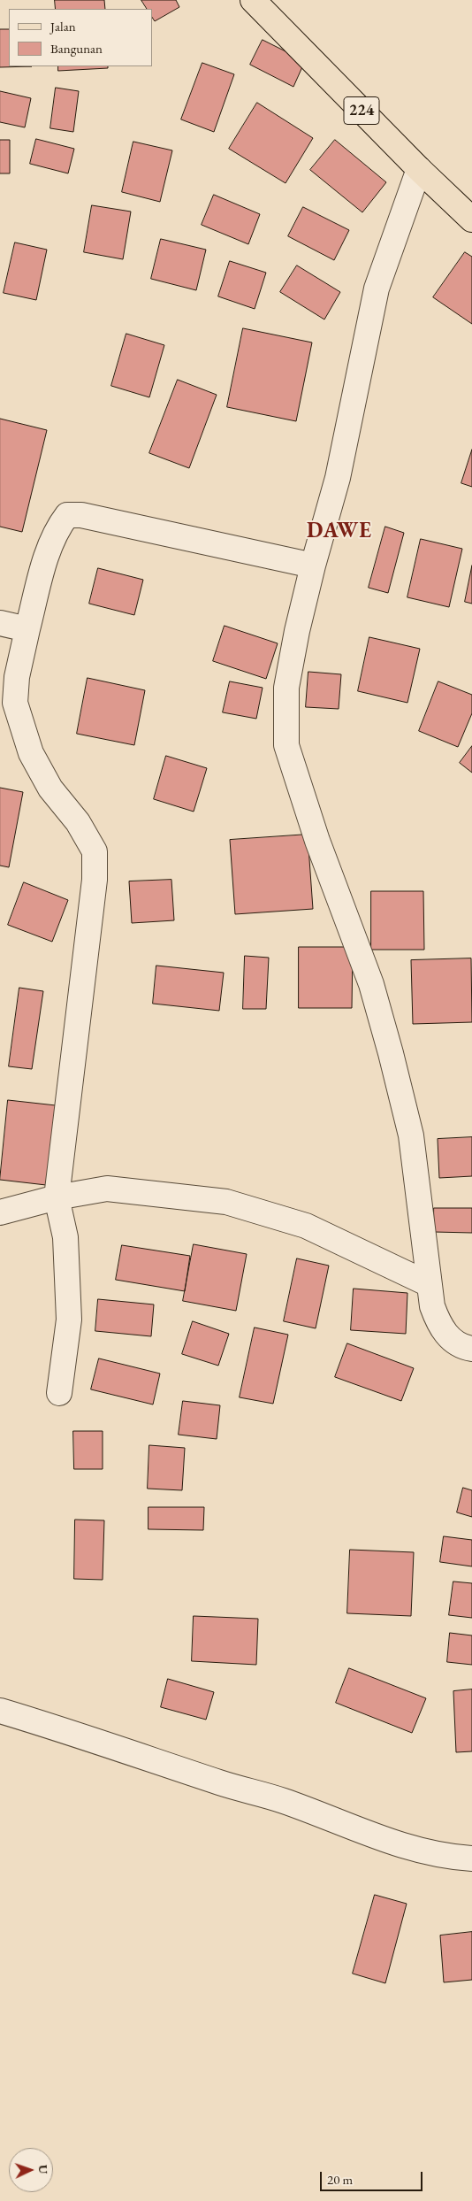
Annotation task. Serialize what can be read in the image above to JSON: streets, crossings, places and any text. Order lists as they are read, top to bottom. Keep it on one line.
{"streets":{"main road":["224"]},"districts":["DAWE"],"legend":["Jalan","Bangunan"],"scale_bar":"20 m","north":"right"}
